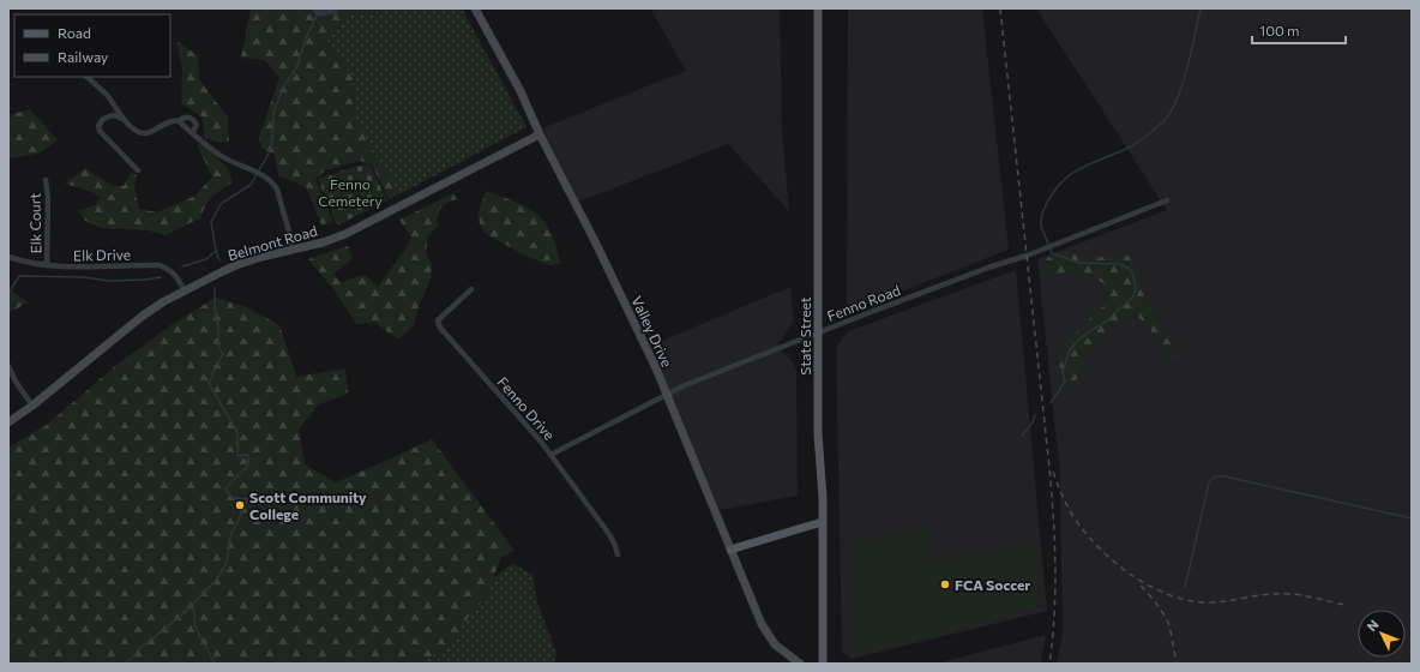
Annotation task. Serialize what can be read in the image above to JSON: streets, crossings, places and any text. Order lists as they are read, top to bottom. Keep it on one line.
{"streets":{"main road":["State Street"],"street":["Elk Court","Belmont Road","Elk Drive","Fenno Road","Valley Drive","Fenno Drive"]},"crossings":[["Elk Court","Elk Drive"],["Belmont Road","Elk Drive"],["Belmont Road","Valley Drive"],["Fenno Road","Valley Drive"],["Fenno Road","State Street"],["Fenno Road","Fenno Drive"]],"parks":["Fenno Cemetery"],"places":["Scott Community College","FCA Soccer"],"legend":["Road","Railway"],"scale_bar":"100 m","north":"top left"}
